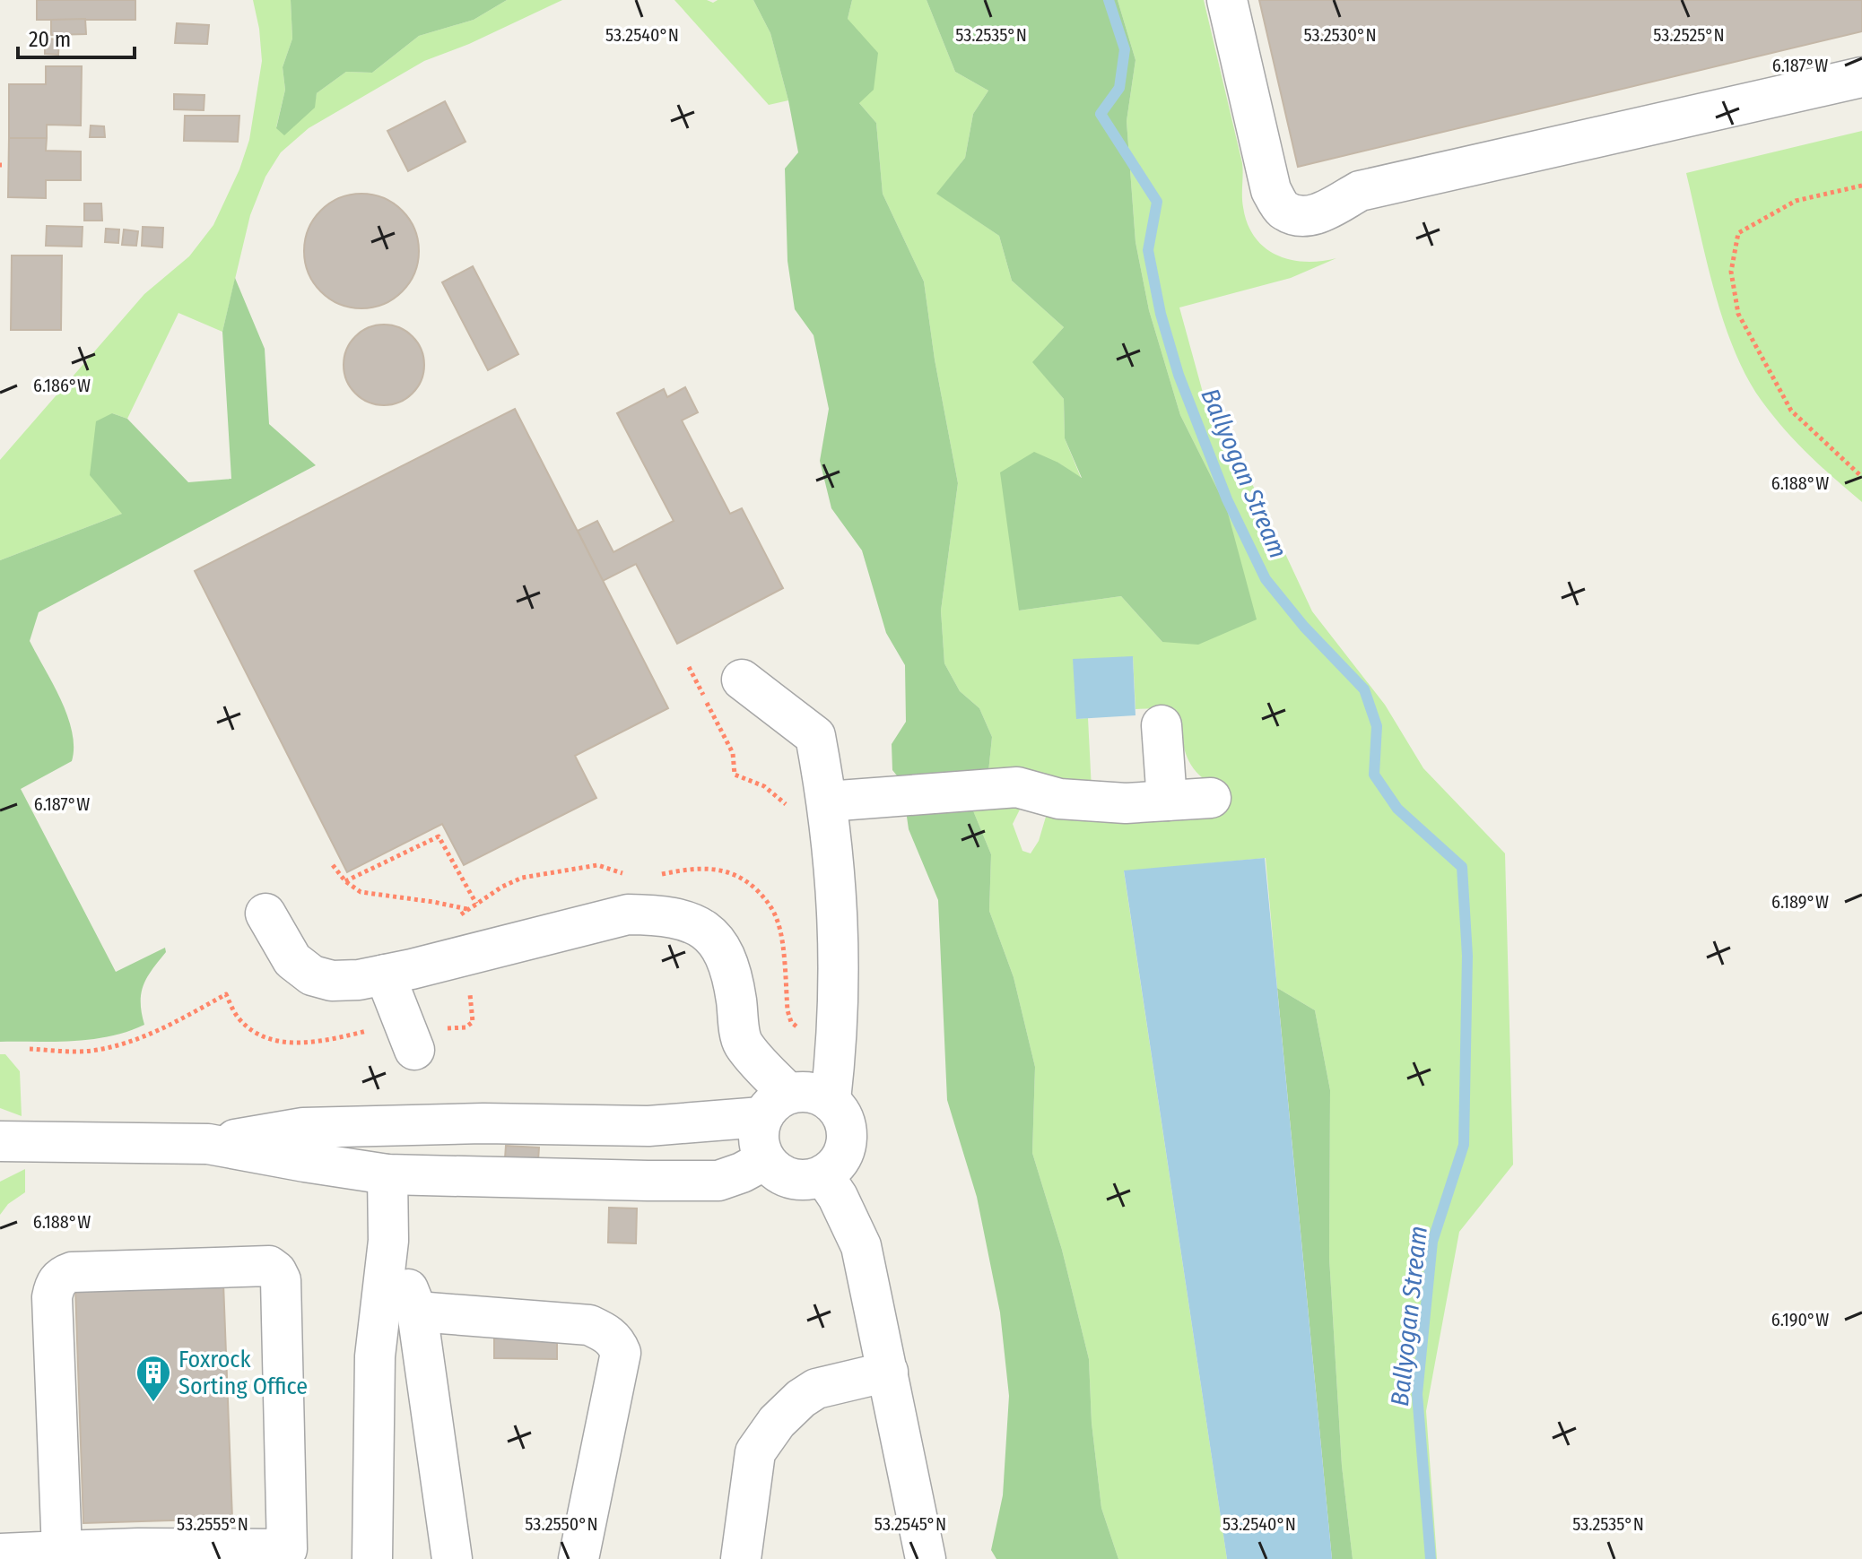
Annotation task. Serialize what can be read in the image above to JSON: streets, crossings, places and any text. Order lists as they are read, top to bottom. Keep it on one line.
{"water":["Ballyogan Stream"],"places":{"building":["Foxrock Sorting Office"]},"scale_bar":"20 m","coordinates":["53.2540°N","53.2530°N","53.2525°N","53.2535°N","6.187°W","6.186°W","6.188°W","6.189°W","6.190°W","53.2555°N","53.2550°N","53.2545°N"]}
